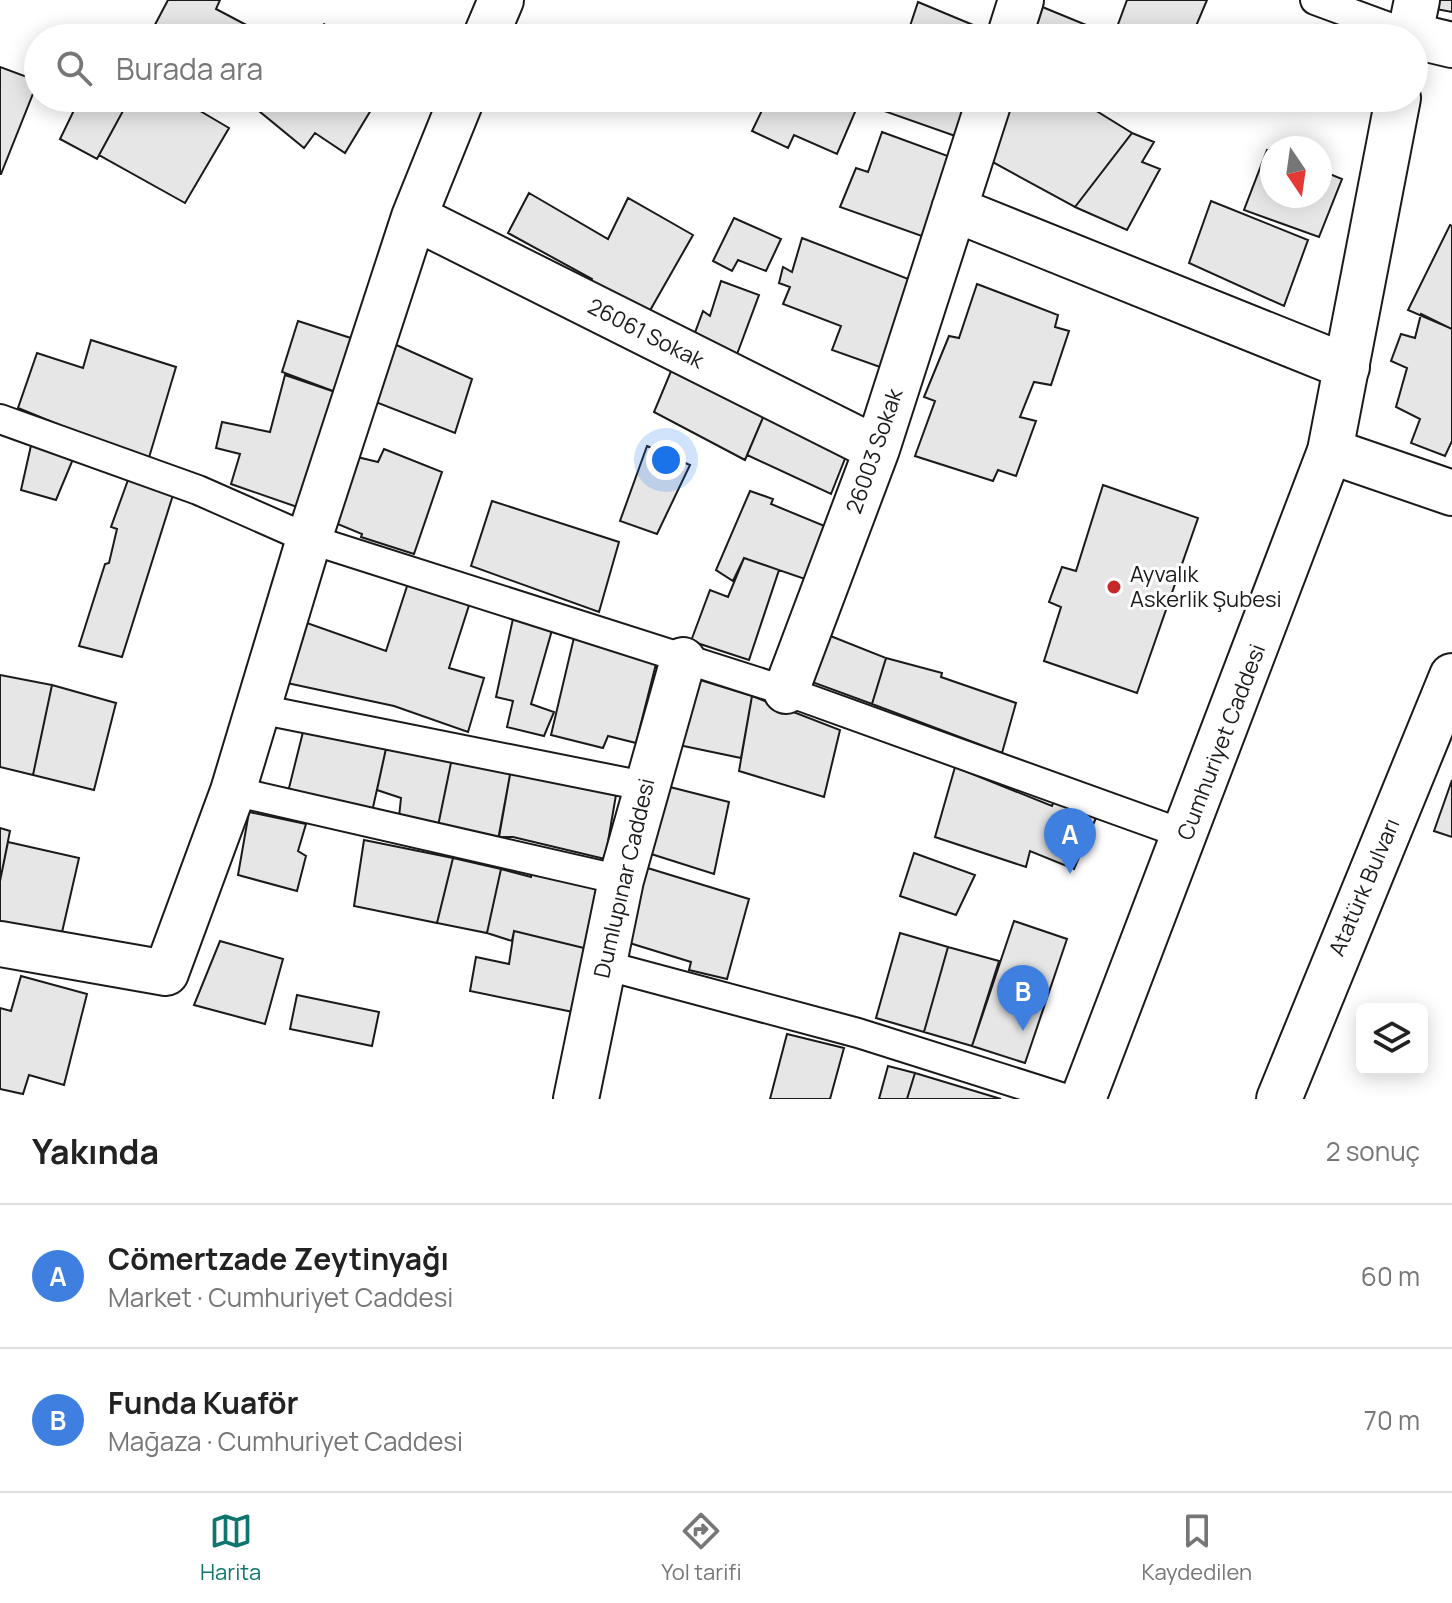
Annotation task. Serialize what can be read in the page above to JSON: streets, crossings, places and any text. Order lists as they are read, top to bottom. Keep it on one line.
{"streets":{"street":["26061 Sokak","26003 Sokak","Cumhuriyet Caddesi","Dumlupınar Caddesi","Atatürk Bulvarı"]},"crossings":[["26061 Sokak","26003 Sokak"]],"places":["Ayvalık Askerlik Şubesi"],"north":"bottom","page":{"search":"Burada ara","pins":["A","B"],"heading":["Yakında","2 sonuç"],"list":[{"mark":"A","name":"Cömertzade Zeytinyağı","note":"Market · Cumhuriyet Caddesi","value":"60 m"},{"mark":"B","name":"Funda Kuaför","note":"Mağaza · Cumhuriyet Caddesi","value":"70 m"}],"nav":["Harita","Yol tarifi","Kaydedilen"]}}
